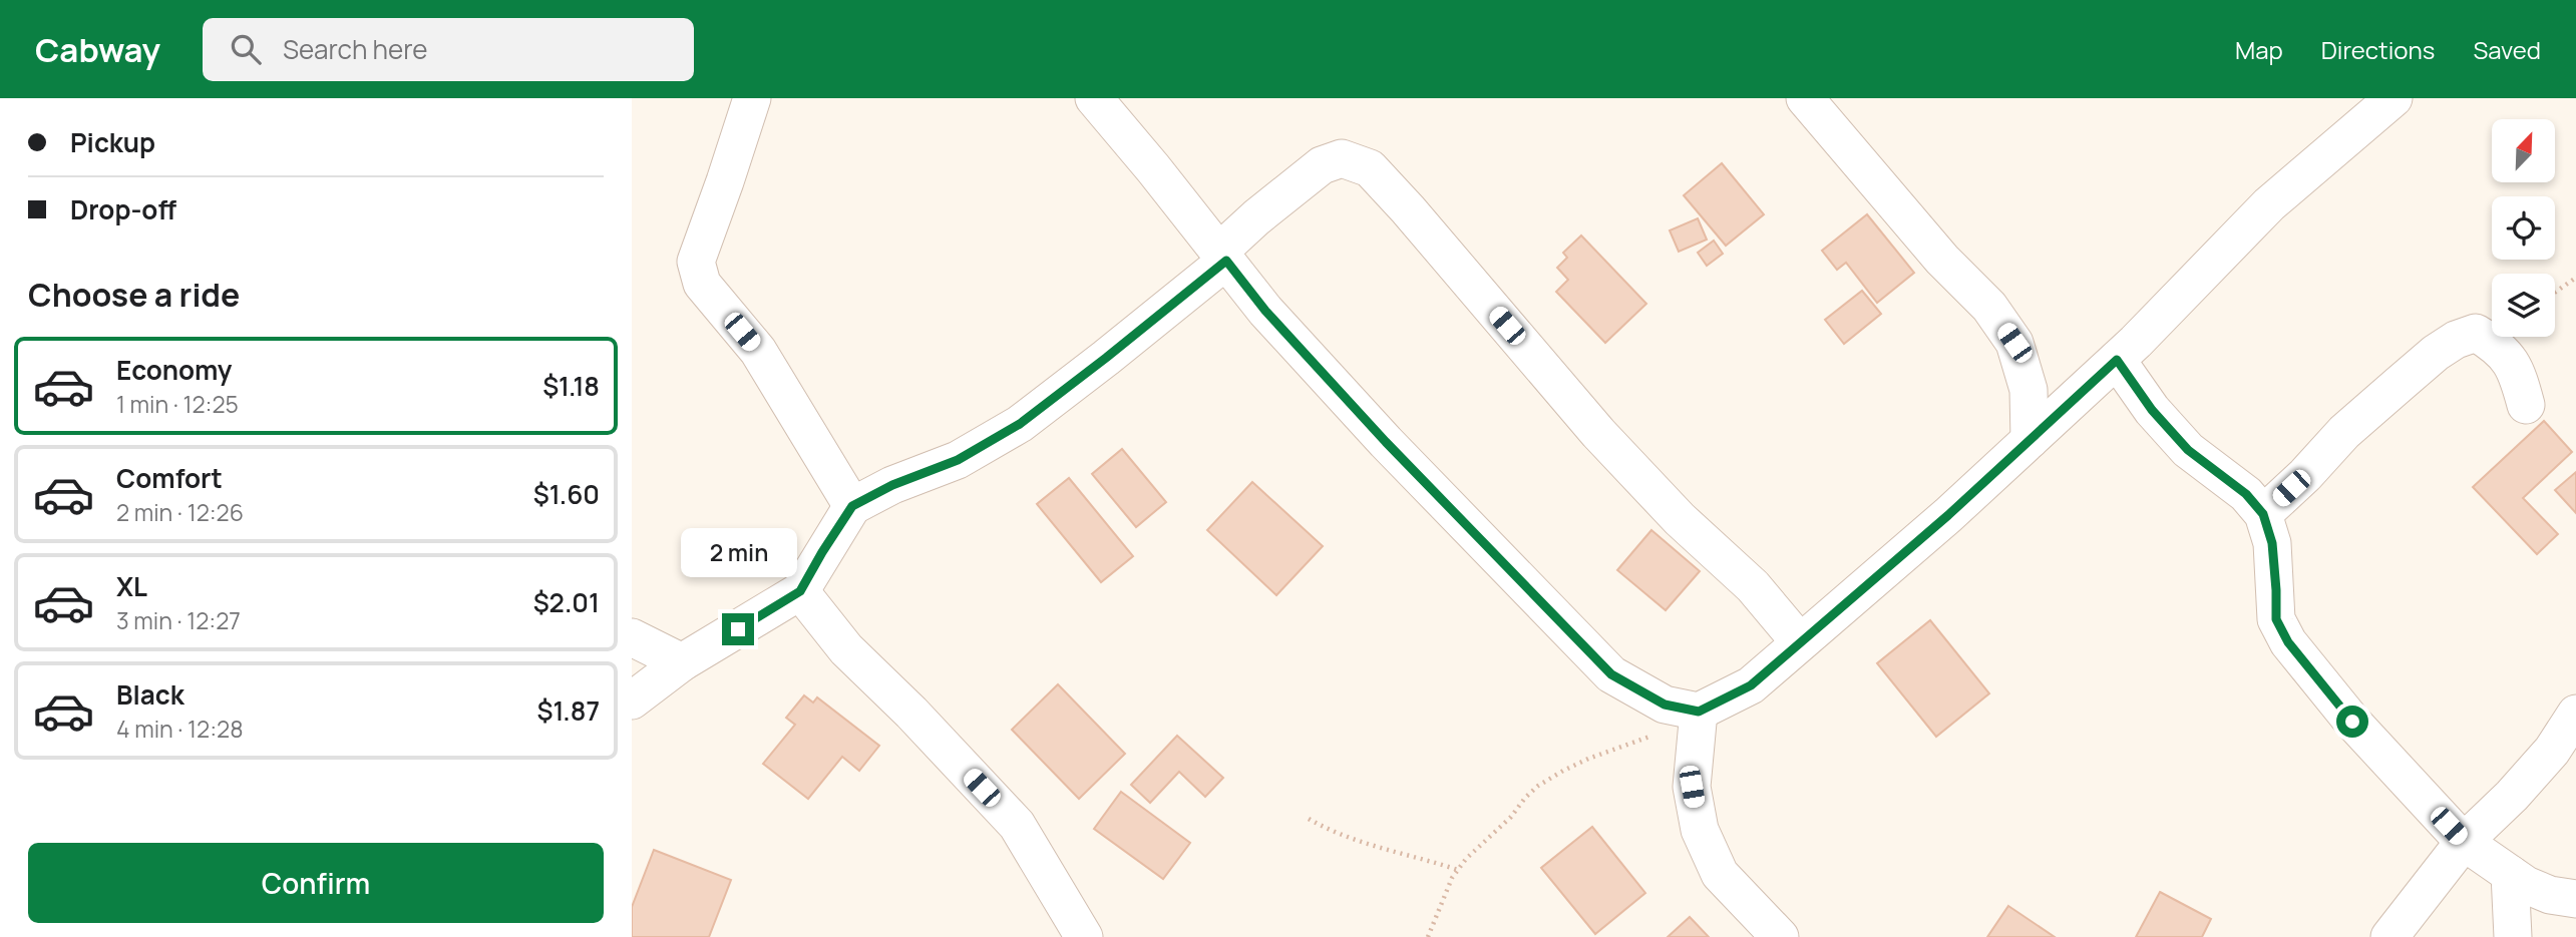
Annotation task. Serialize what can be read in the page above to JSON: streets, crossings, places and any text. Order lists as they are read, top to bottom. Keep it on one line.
{"north":"top right","page":{"header":"Cabway","search":"Search here","nav":["Map","Directions","Saved"],"banner":["Pickup","Drop-off"],"heading":"Choose a ride","list":[{"name":"Economy","note":"1 min · 12:25","value":"$1.18"},{"name":"Comfort","note":"2 min · 12:26","value":"$1.60"},{"name":"XL","note":"3 min · 12:27","value":"$2.01"},{"name":"Black","note":"4 min · 12:28","value":"$1.87"}],"bubble":"2 min","buttons":"Confirm"}}
